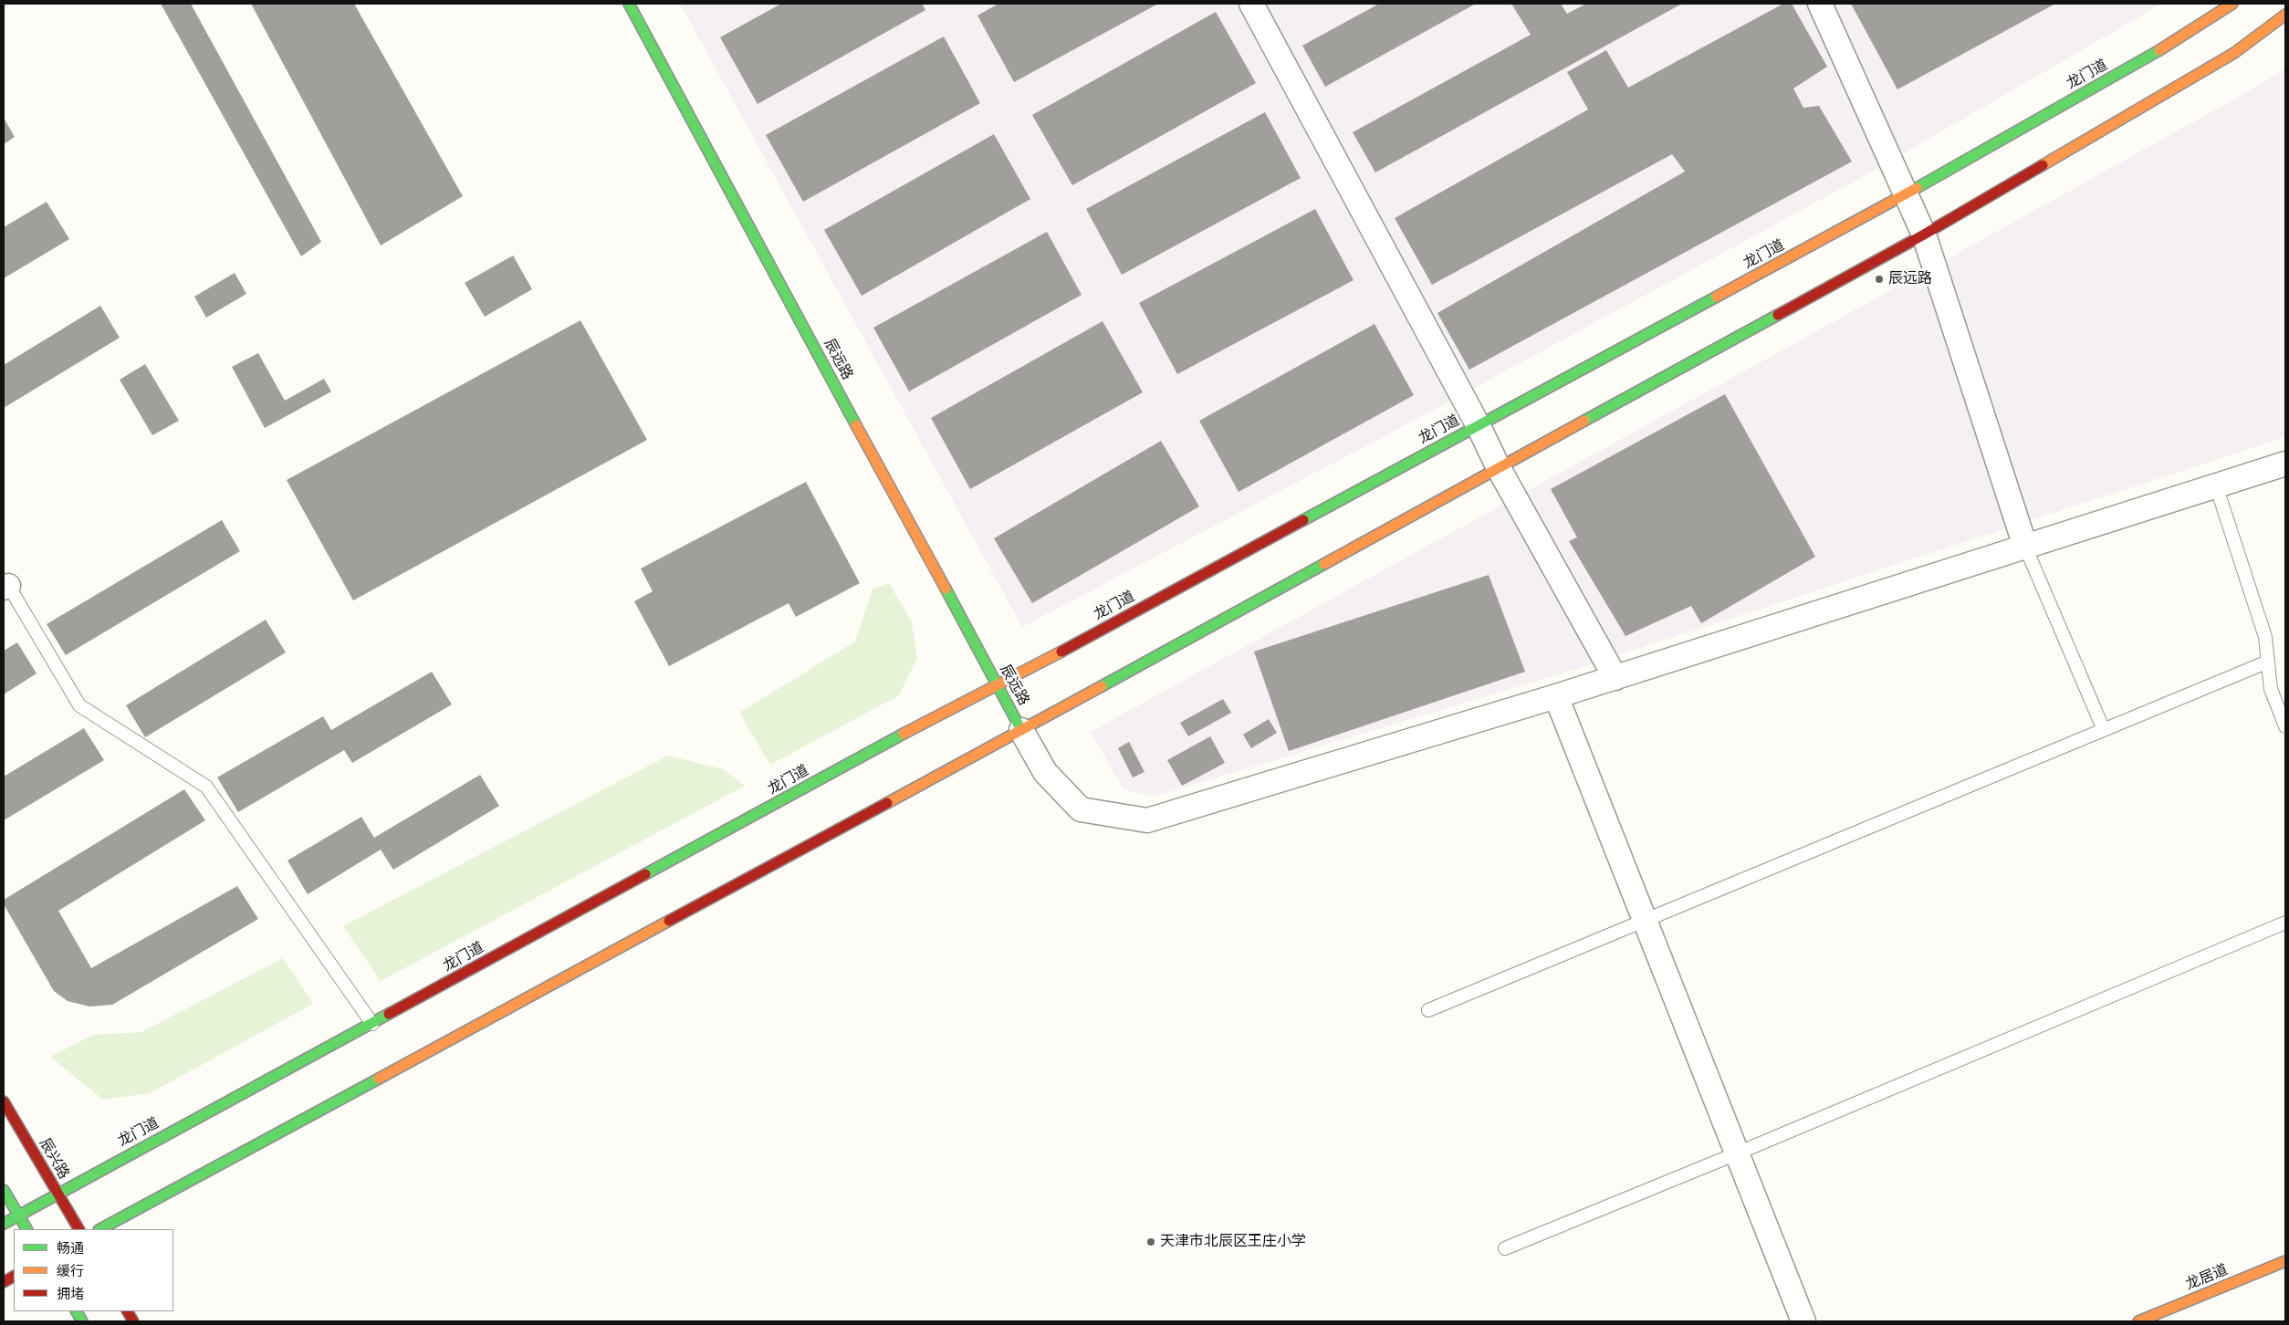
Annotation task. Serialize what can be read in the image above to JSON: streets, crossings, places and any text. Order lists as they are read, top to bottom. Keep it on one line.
{"streets":{"main road":["龙门道","辰远路","辰兴路","龙居道"]},"crossings":[["龙门道","辰远路"],["龙门道","辰兴路"]],"places":["辰远路","天津市北辰区王庄小学"],"legend":["畅通","缓行","拥堵"]}
